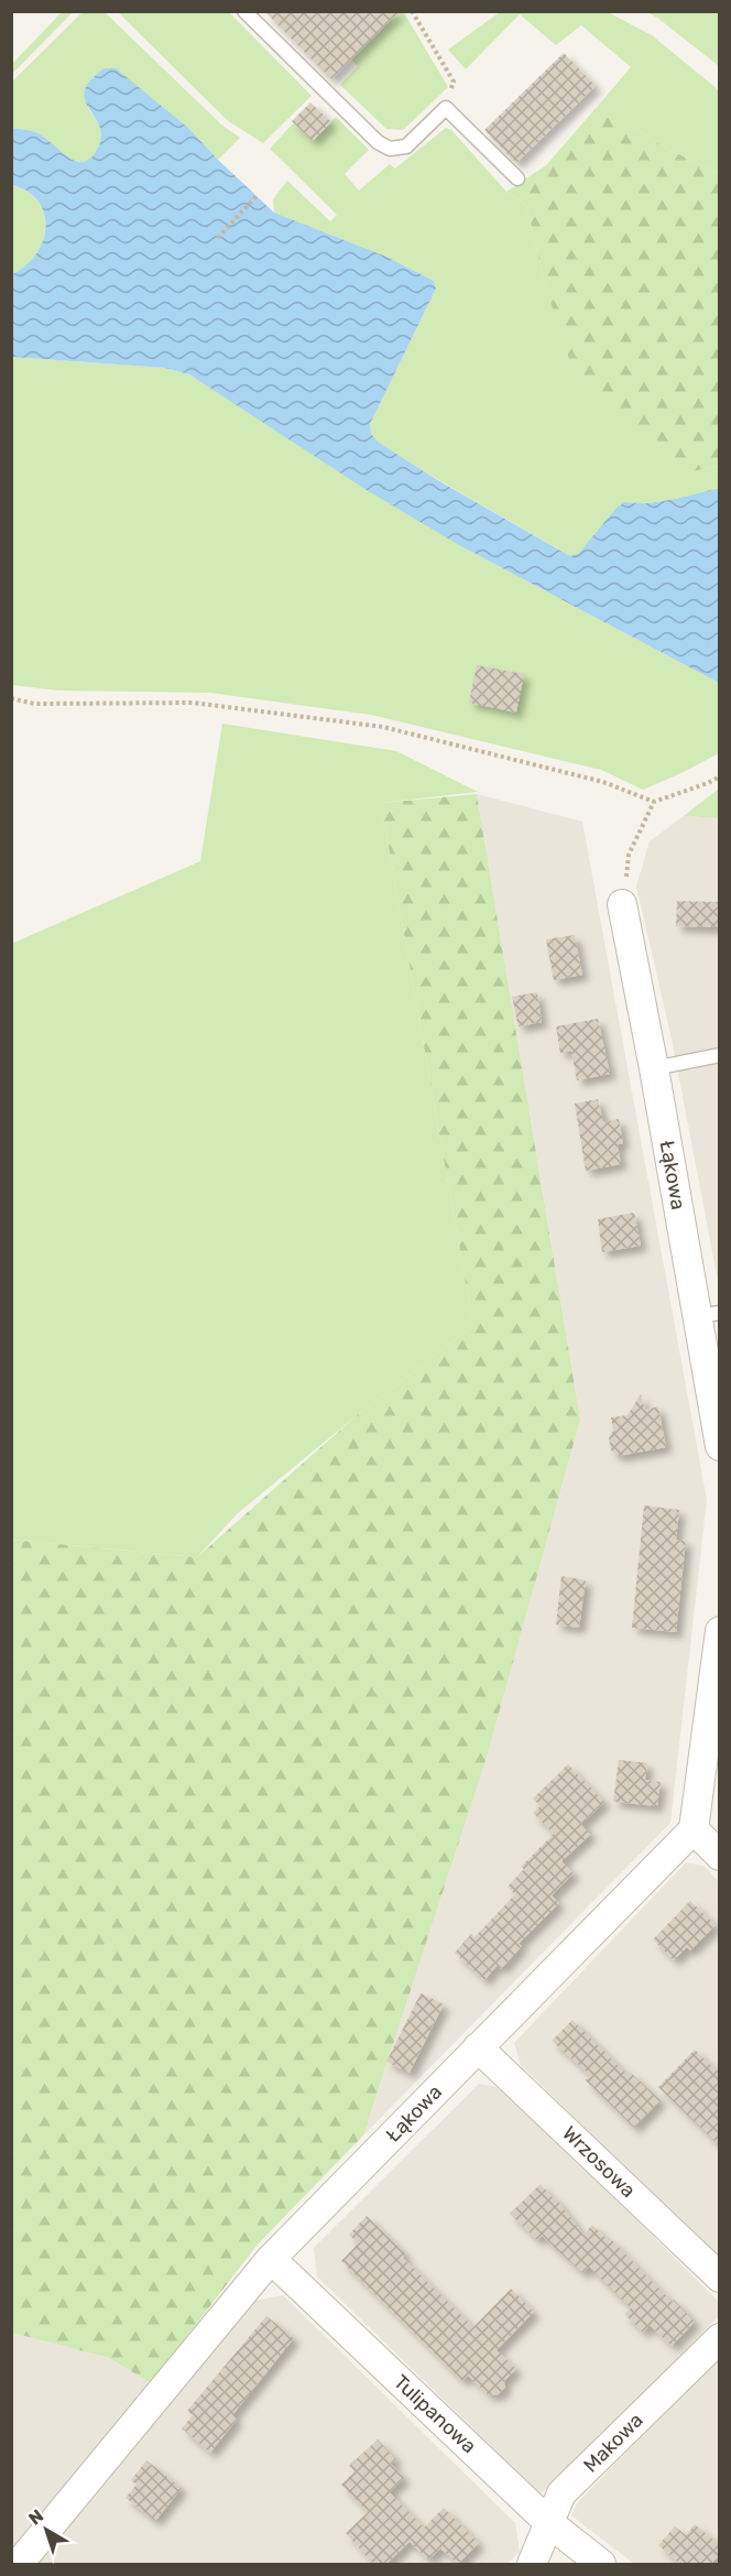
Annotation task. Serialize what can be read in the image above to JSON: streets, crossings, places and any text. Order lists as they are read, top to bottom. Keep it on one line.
{"streets":{"street":["Łąkowa","Wrzosowa","Tulipanowa","Makowa"]},"crossings":[["Łąkowa","Wrzosowa"],["Łąkowa","Tulipanowa"],["Tulipanowa","Makowa"]],"north":"top left"}
